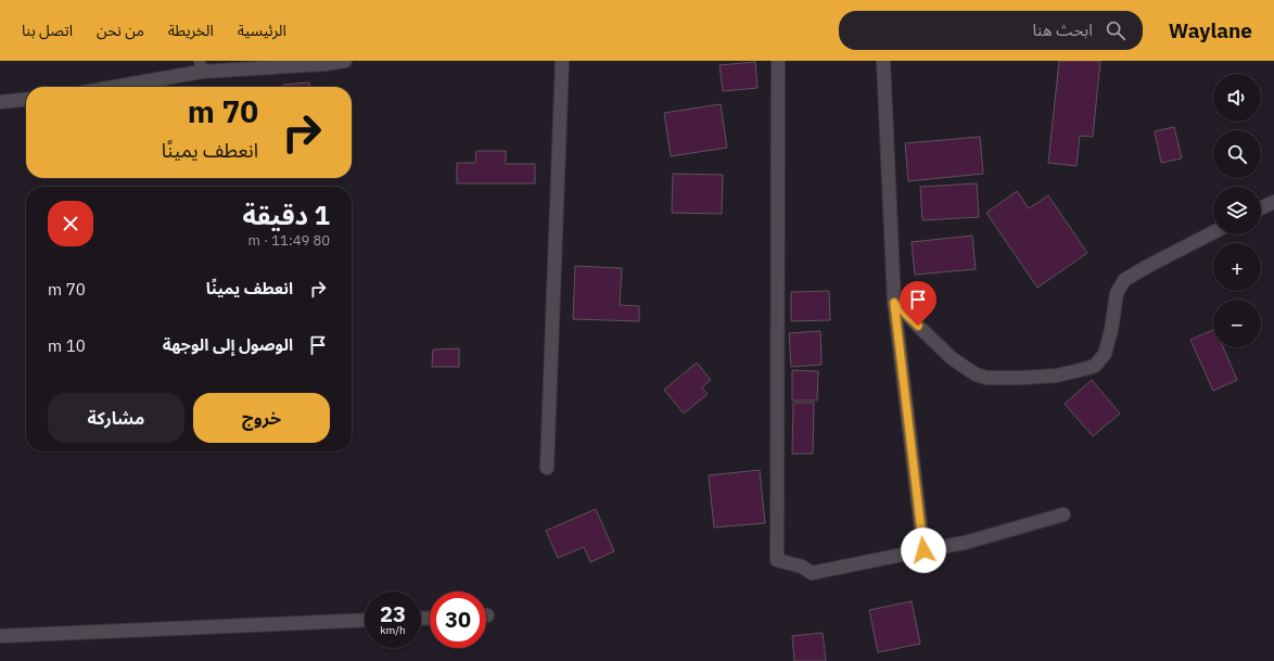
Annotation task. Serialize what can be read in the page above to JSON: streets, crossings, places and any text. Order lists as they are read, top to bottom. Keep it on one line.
{"page":{"header":"Waylane","search":"ابحث هنا","nav":["الرئيسية","الخريطة","من نحن","اتصل بنا"],"map_buttons":["+","−"],"turn":["70 m","انعطف يمينًا"],"heading":["1 دقيقة","80 m · 11:49"],"list":[{"name":"انعطف يمينًا","value":"70 m"},{"name":"الوصول إلى الوجهة","value":"10 m"}],"buttons":["خروج","مشاركة"],"speed":"23 km/h","limit":"30"}}
